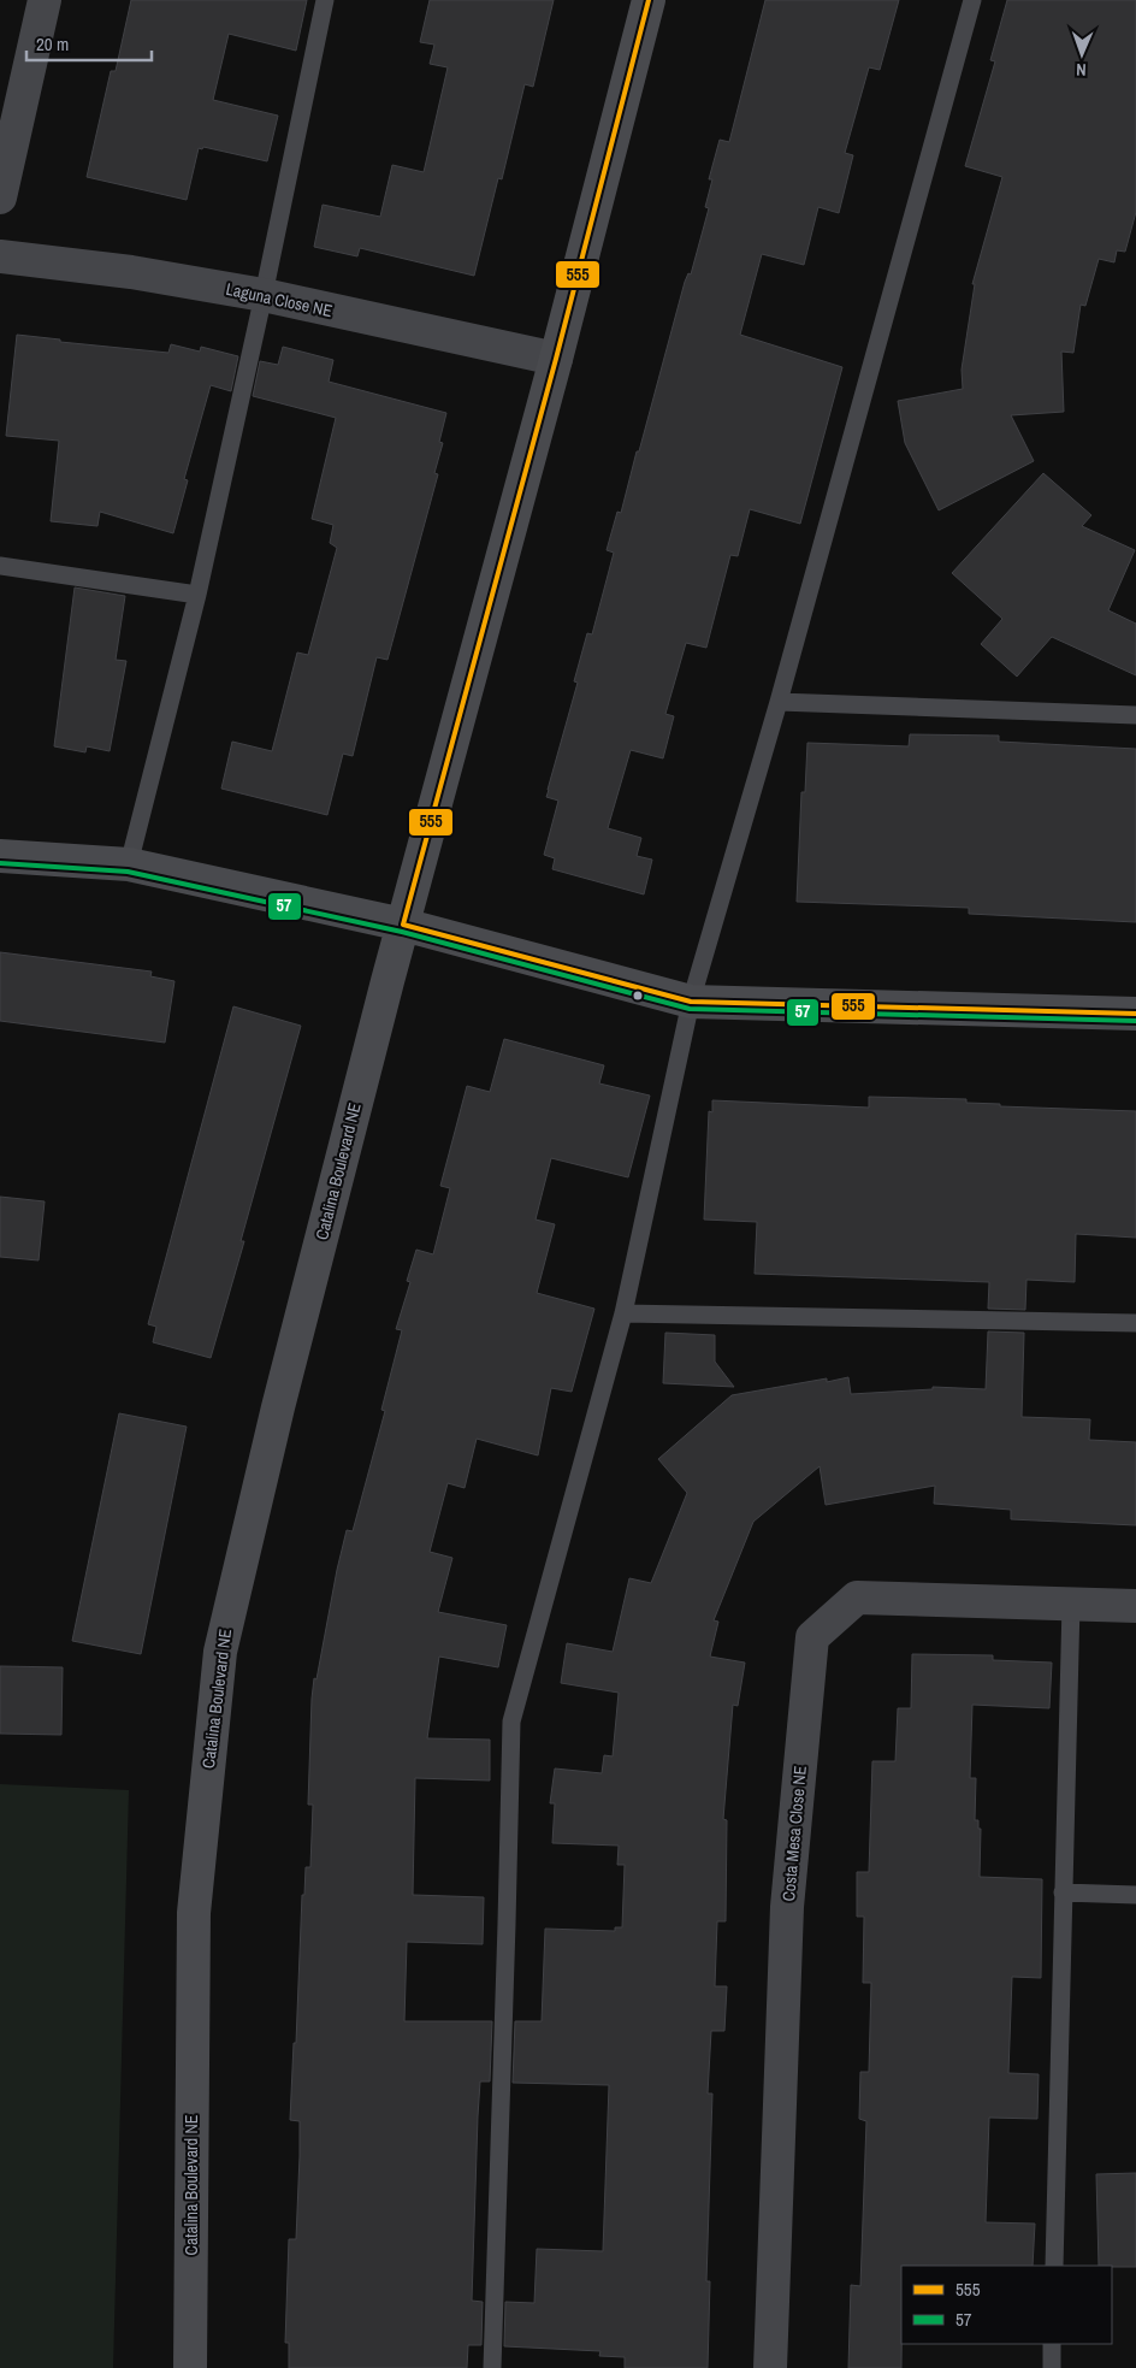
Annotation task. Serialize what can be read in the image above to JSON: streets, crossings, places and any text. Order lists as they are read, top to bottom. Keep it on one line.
{"streets":{"street":["Laguna Close NE","Catalina Boulevard NE","Costa Mesa Close NE"]},"crossings":[["Laguna Close NE","Catalina Boulevard NE"]],"lines":["transit line 555","transit line 57"],"legend":["555","57"],"scale_bar":"20 m","north":"bottom"}
